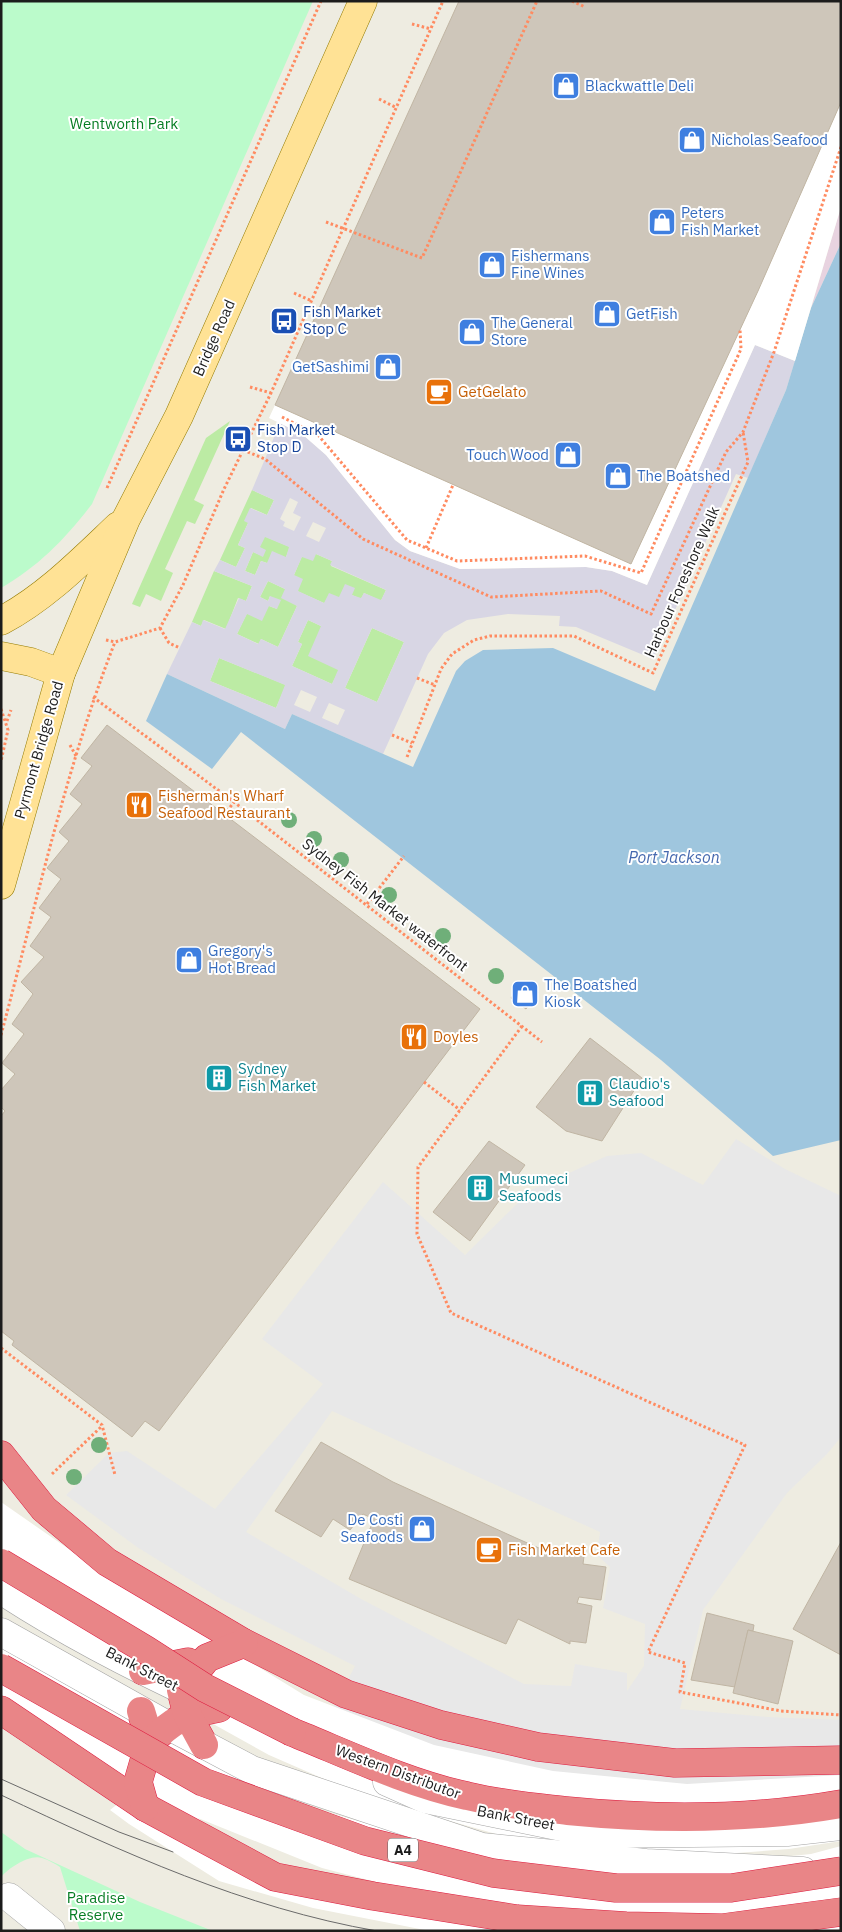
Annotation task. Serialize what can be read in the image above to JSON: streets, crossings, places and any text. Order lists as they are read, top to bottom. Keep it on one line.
{"streets":{"highway":["Western Distributor","A4"],"main road":["Bridge Road","Pyrmont Bridge Road"],"street":["Bank Street"],"path":["Harbour Foreshore Walk","Sydney Fish Market waterfront"]},"crossings":[["Bridge Road","Pyrmont Bridge Road"],["Bank Street","A4"]],"water":["Port Jackson"],"parks":["Wentworth Park","Paradise Reserve"],"places":{"shop":["Blackwattle Deli","Nicholas Seafood","Peters Fish Market","Fishermans Fine Wines","GetFish","The General Store","GetSashimi","Touch Wood","The Boatshed","Gregory's Hot Bread","The Boatshed Kiosk","De Costi Seafoods"],"bus stop":["Fish Market Stop C","Fish Market Stop D"],"cafe":["GetGelato","Fish Market Cafe"],"restaurant":["Fisherman's Wharf Seafood Restaurant","Doyles"],"building":["Sydney Fish Market","Claudio's Seafood","Musumeci Seafoods"]}}
